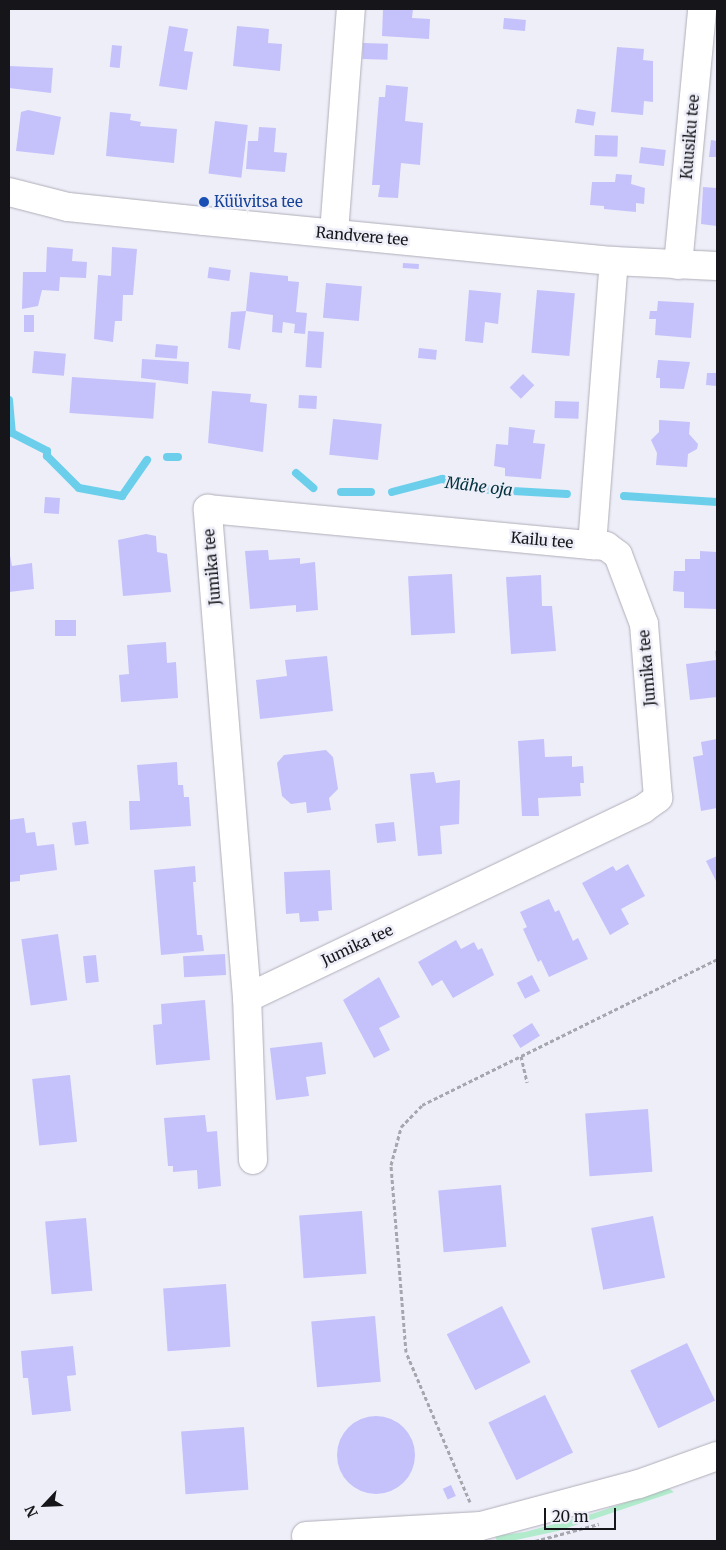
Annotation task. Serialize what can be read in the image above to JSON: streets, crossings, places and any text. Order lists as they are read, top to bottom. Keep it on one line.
{"streets":{"street":["Kuusiku tee","Randvere tee","Kailu tee","Jumika tee"]},"crossings":[["Kuusiku tee","Randvere tee"],["Randvere tee","Kailu tee"],["Kailu tee","Jumika tee"]],"water":["Mähe oja"],"places":["Küüvitsa tee"],"scale_bar":"20 m","north":"bottom left"}
